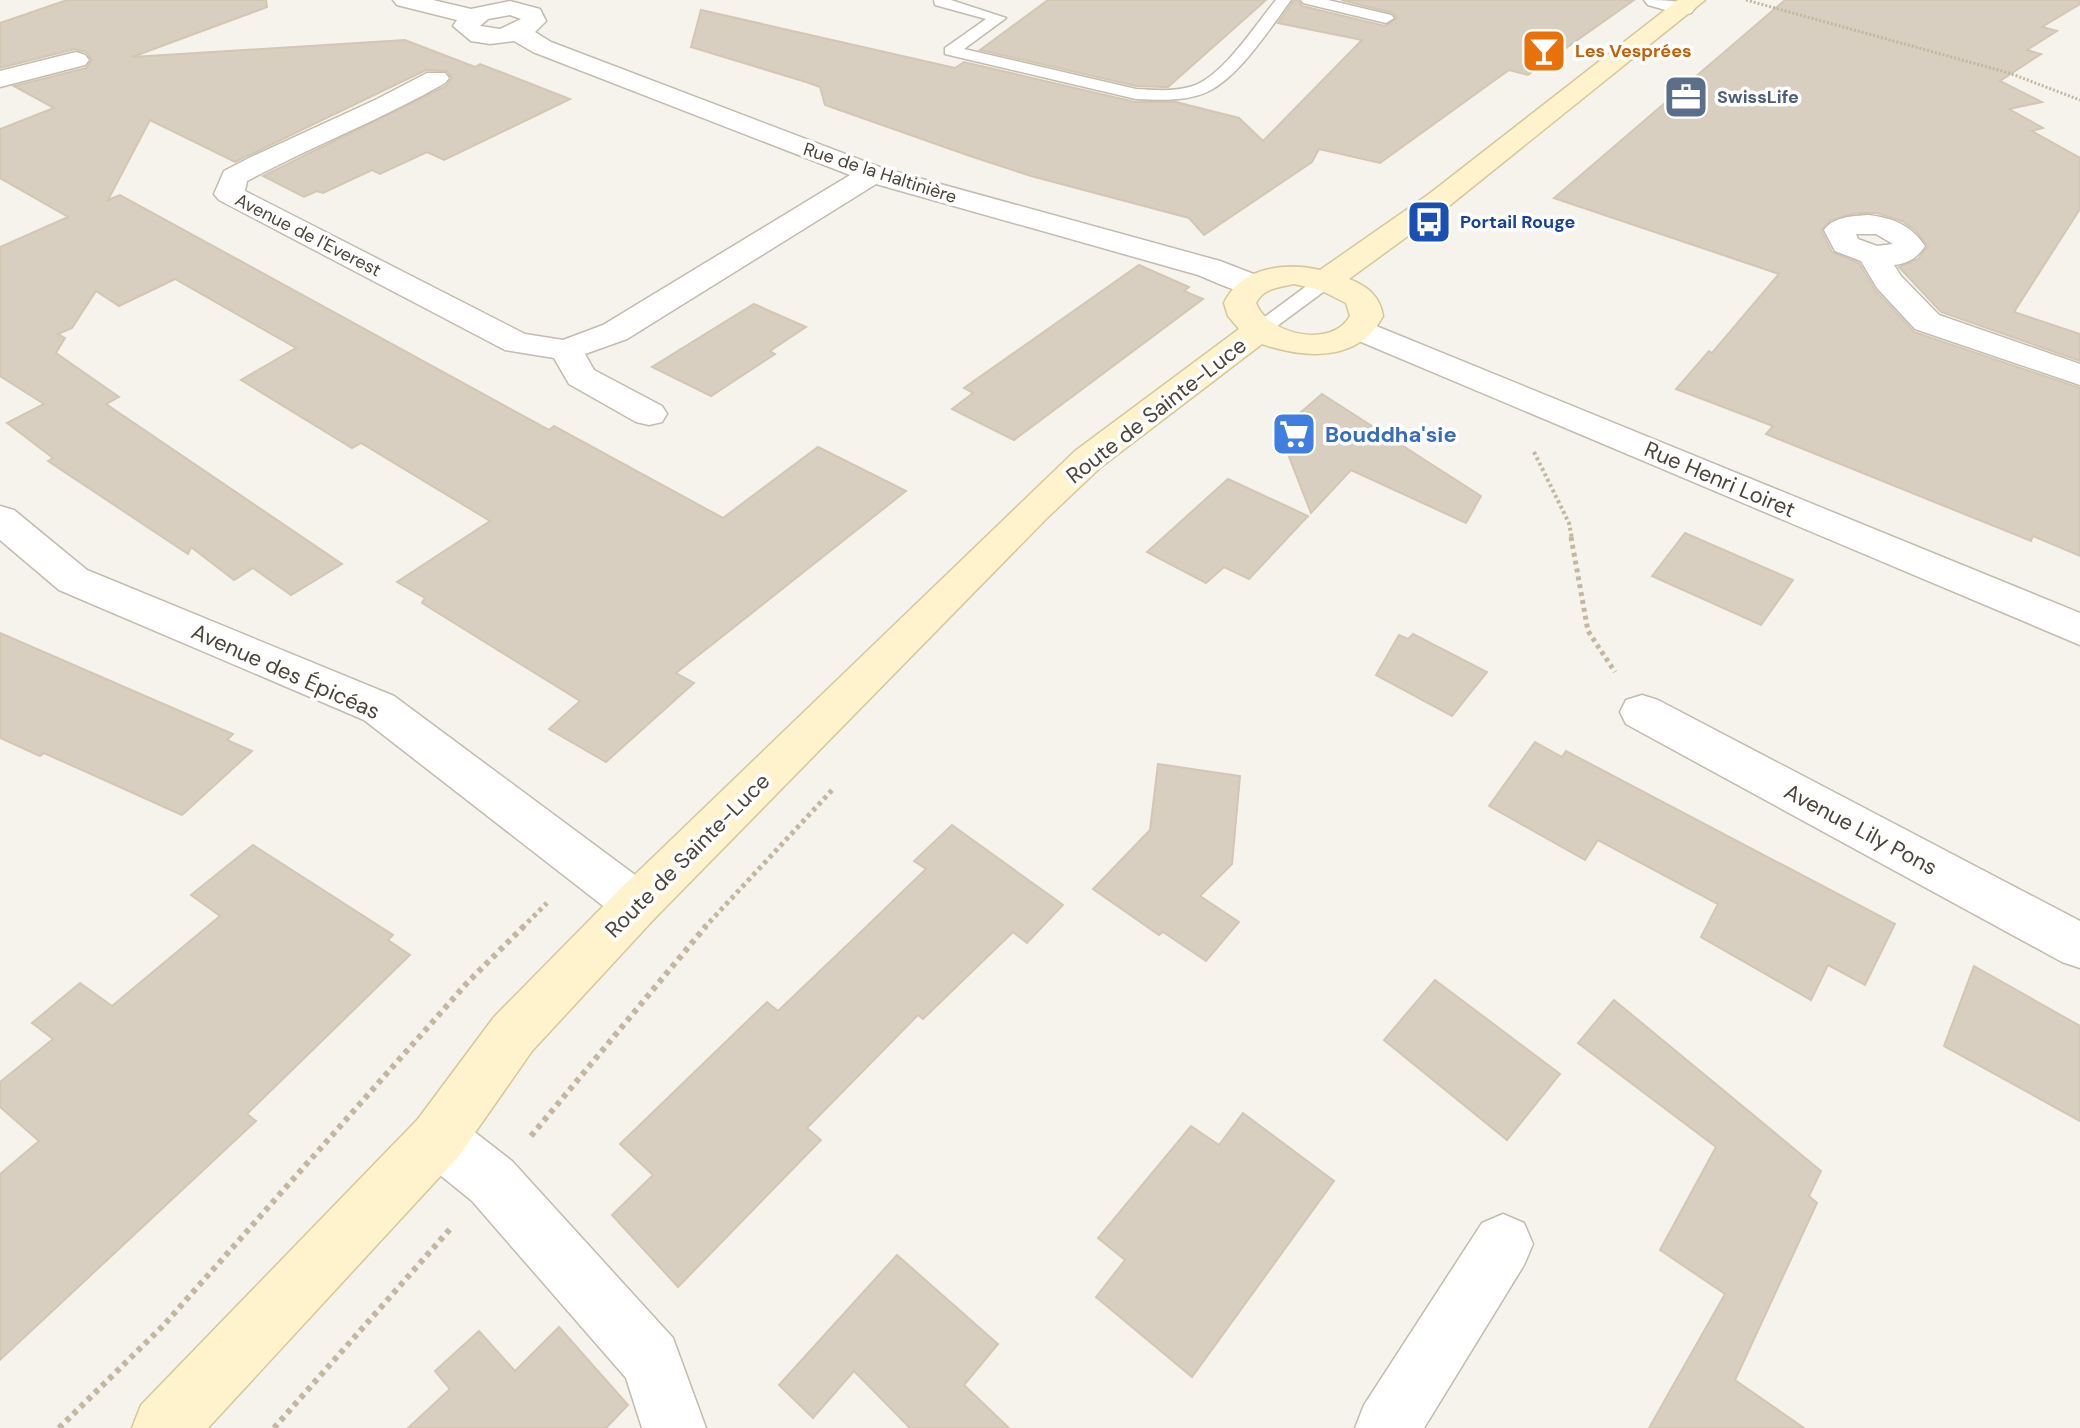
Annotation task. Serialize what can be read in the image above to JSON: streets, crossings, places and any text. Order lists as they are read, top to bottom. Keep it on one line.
{"streets":{"street":["Rue de la Haltinière","Avenue de l'Everest","Route de Sainte-Luce","Rue Henri Loiret","Avenue des Épicéas","Avenue Lily Pons"]},"crossings":[["Rue de la Haltinière","Avenue de l'Everest"],["Rue de la Haltinière","Route de Sainte-Luce"],["Route de Sainte-Luce","Rue Henri Loiret"],["Route de Sainte-Luce","Avenue des Épicéas"]],"places":{"bar":["Les Vesprées"],"office":["SwissLife"],"bus stop":["Portail Rouge"],"supermarket":["Bouddha'sie"]}}
